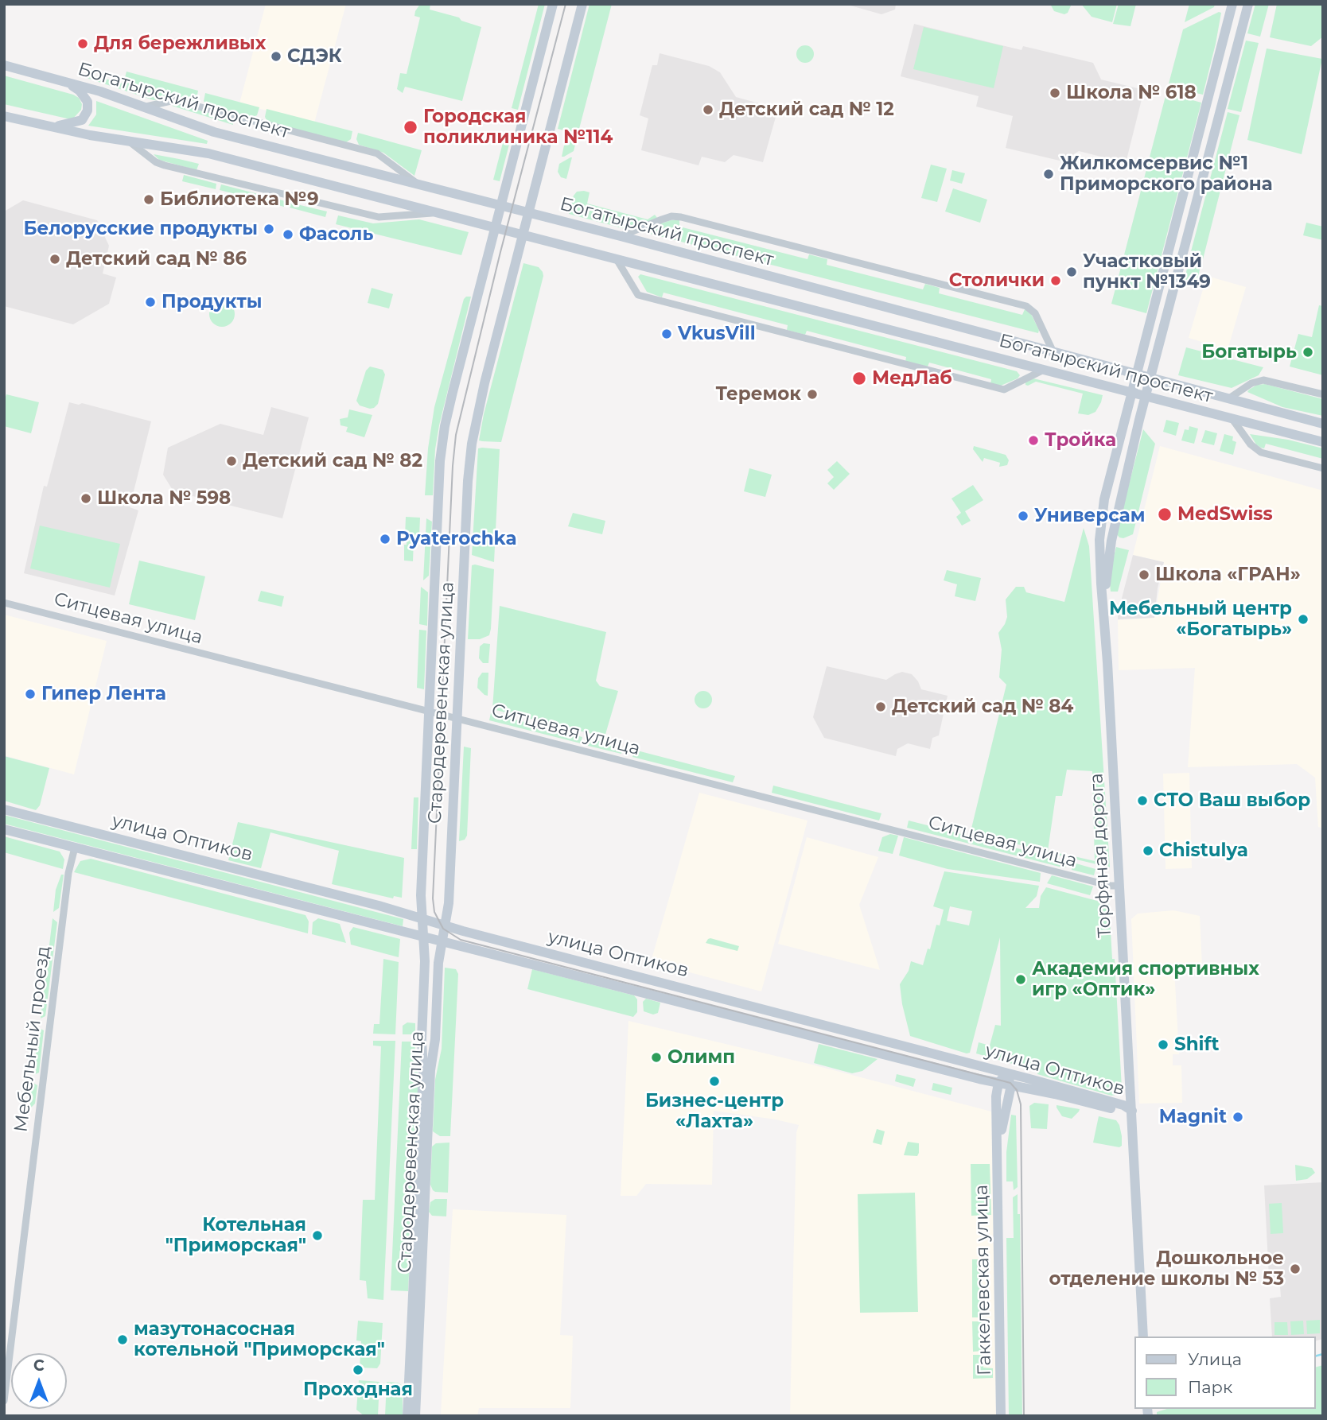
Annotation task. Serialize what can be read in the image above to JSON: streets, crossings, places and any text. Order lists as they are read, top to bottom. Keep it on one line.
{"streets":{"main road":["Богатырский проспект","Стародеревенская улица","улица Оптиков","Торфяная дорога","Гаккелевская улица"],"street":["Ситцевая улица","Мебельный проезд"]},"crossings":[["Богатырский проспект","Стародеревенская улица"],["Богатырский проспект","Торфяная дорога"],["Ситцевая улица","Стародеревенская улица"],["Ситцевая улица","Торфяная дорога"],["Стародеревенская улица","улица Оптиков"],["улица Оптиков","Торфяная дорога"],["улица Оптиков","Мебельный проезд"],["улица Оптиков","Гаккелевская улица"]],"places":["Для бережливых","СДЭК","Школа № 618","Детский сад № 12","Городская поликлиника №114","Жилкомсервис №1 Приморского района","Библиотека №9","Белорусские продукты","Фасоль","Детский сад № 86","Участковый пункт №1349","Столички","Продукты","VkusVill","Богатырь","МедЛаб","Теремок","Тройка","Детский сад № 82","Школа № 598","MedSwiss","Универсам","Pyaterochka","Школа «ГРАН»","Мебельный центр «Богатырь»","Гипер Лента","Детский сад № 84","СТО Ваш выбор","Chistulya","Академия спортивных игр «Оптик»","Shift","Олимп","Бизнес-центр «Лахта»","Magnit","Котельная \"Приморская\"","Дошкольное отделение школы № 53","мазутонасосная котельной \"Приморская\"","Проходная"],"legend":["Улица","Парк"],"north":"top"}
